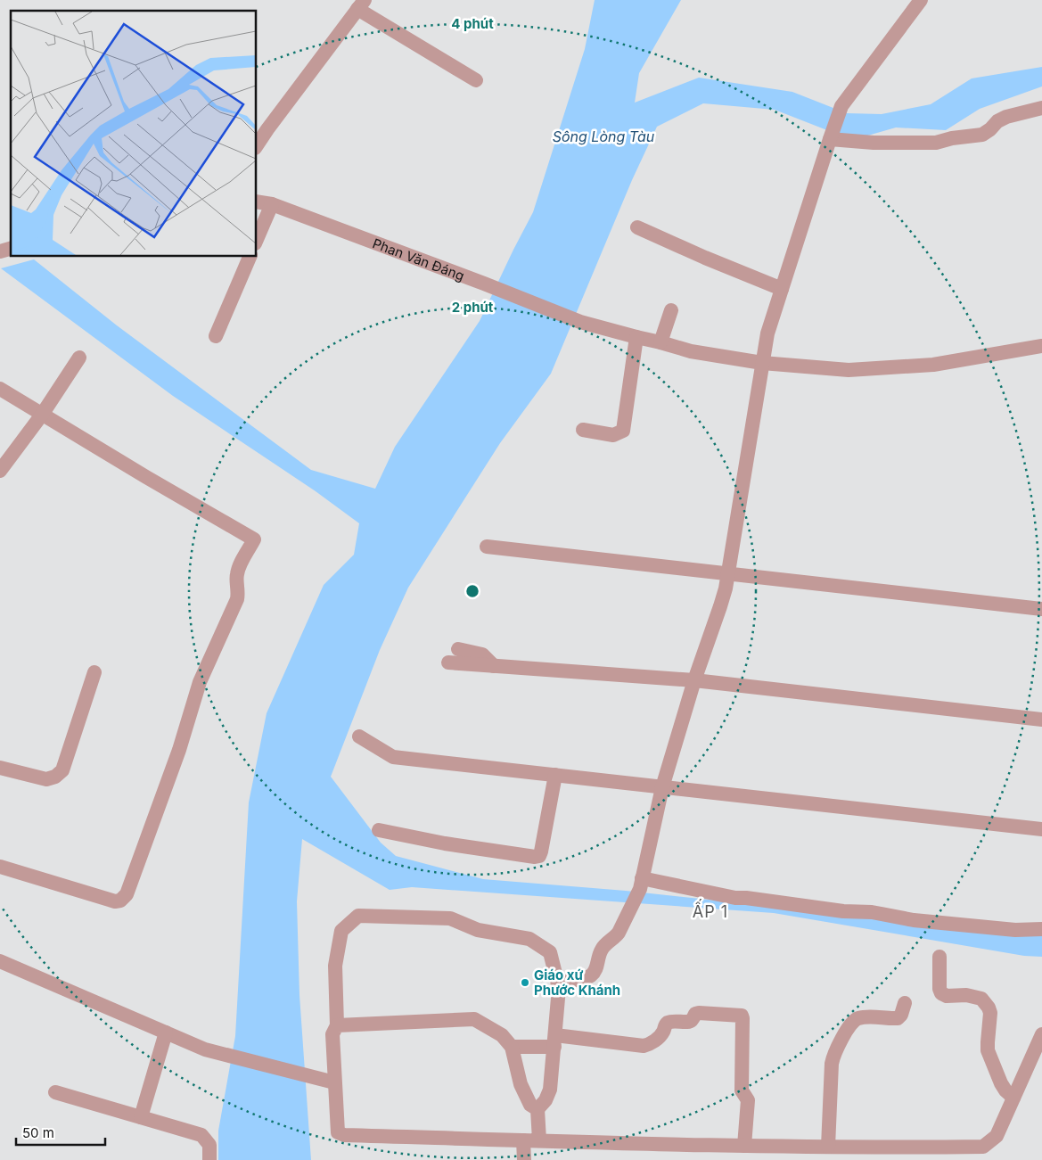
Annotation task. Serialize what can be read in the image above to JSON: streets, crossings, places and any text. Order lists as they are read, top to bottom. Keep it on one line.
{"streets":{"street":["Phan Văn Đáng"]},"districts":["ẤP 1"],"water":["Sông Lòng Tàu"],"places":["Giáo xứ Phước Khánh"],"scale_bar":"50 m","rings":["4 phút","2 phút"]}
